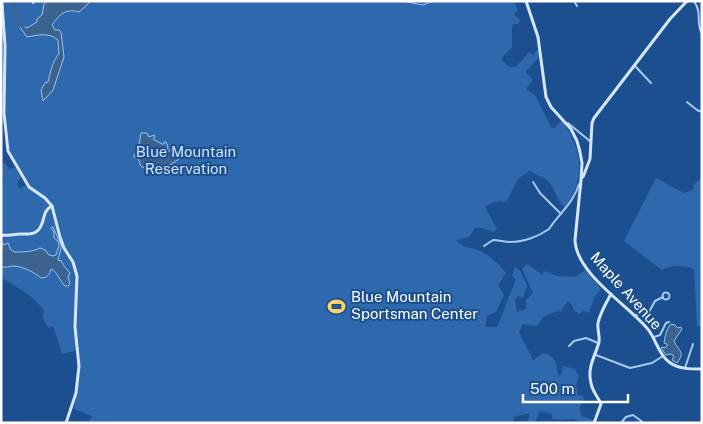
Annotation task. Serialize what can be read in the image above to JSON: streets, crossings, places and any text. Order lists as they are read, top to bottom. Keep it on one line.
{"streets":{"street":["Maple Avenue"]},"parks":["Blue Mountain Reservation"],"places":{"sports":["Blue Mountain Sportsman Center"]},"scale_bar":"500 m"}
